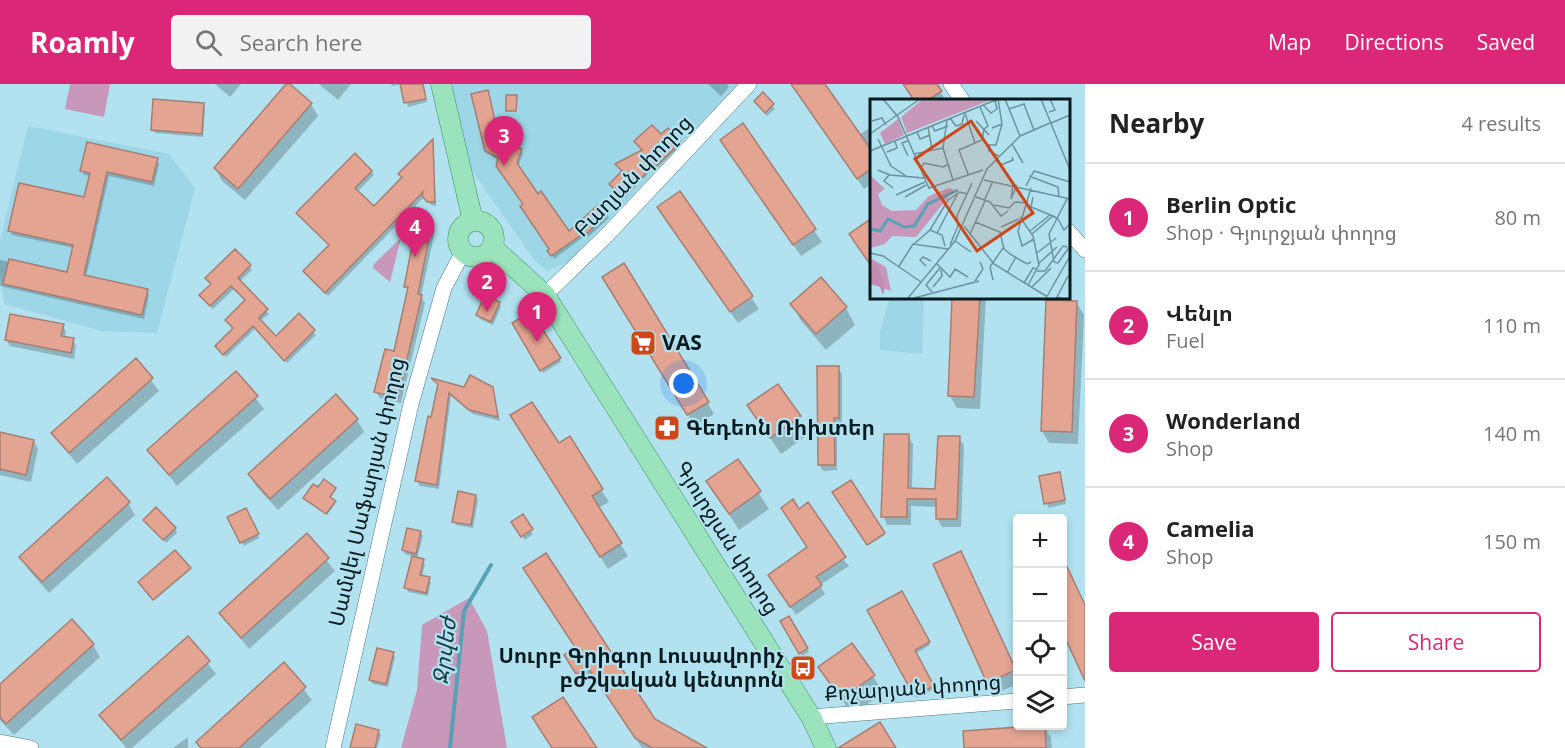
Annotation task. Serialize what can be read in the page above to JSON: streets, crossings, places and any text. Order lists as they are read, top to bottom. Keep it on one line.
{"streets":{"main road":["Գյուրջյան փողոց"],"street":["Բաղյան փողոց","Սամվել Սաֆարյան փողոց","Քոչարյան փողոց"]},"crossings":[["Բաղյան փողոց","Գյուրջյան փողոց"],["Սամվել Սաֆարյան փողոց","Գյուրջյան փողոց"],["Գյուրջյան փողոց","Քոչարյան փողոց"]],"water":["Ջրվեժ"],"places":{"supermarket":["VAS"],"pharmacy":["Գեդեոն Ռիխտեր"],"bus stop":["Սուրբ Գրիգոր Լուսավորիչ բժշկական կենտրոն"]},"page":{"header":"Roamly","search":"Search here","nav":["Map","Directions","Saved"],"heading":["Nearby","4 results"],"pins":["3","4","2","1"],"list":[{"mark":"1","name":"Berlin Optic","note":"Shop · Գյուրջյան փողոց","value":"80 m"},{"mark":"2","name":"Վենլո","note":"Fuel","value":"110 m"},{"mark":"3","name":"Wonderland","note":"Shop","value":"140 m"},{"mark":"4","name":"Camelia","note":"Shop","value":"150 m"}],"map_buttons":["+","−"],"buttons":["Save","Share"]}}
